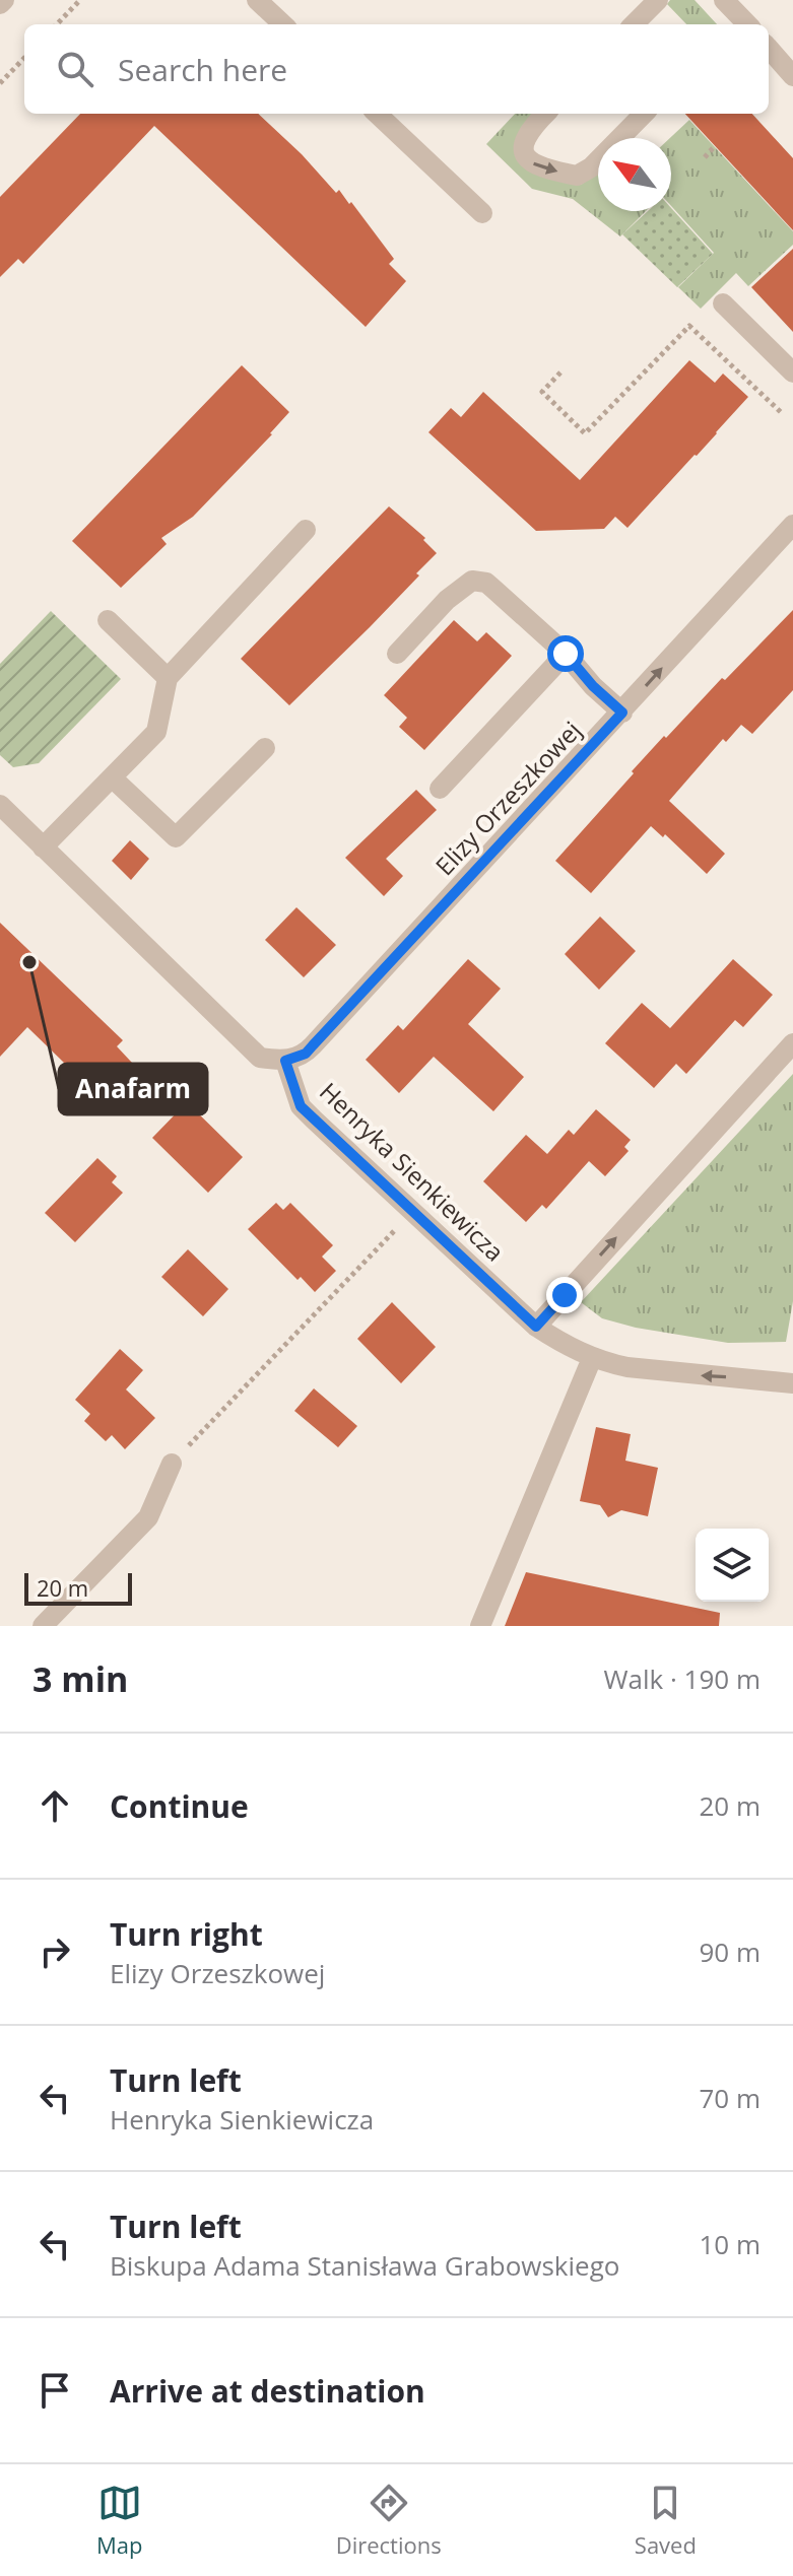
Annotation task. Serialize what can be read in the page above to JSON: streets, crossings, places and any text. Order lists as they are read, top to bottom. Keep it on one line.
{"streets":{"street":["Elizy Orzeszkowej","Henryka Sienkiewicza"]},"crossings":[["Elizy Orzeszkowej","Henryka Sienkiewicza"]],"places":["Anafarm"],"scale_bar":"20 m","north":"top left","page":{"search":"Search here","scale":"20 m","heading":["3 min","Walk · 190 m"],"list":[["Continue","20 m"],["Turn right","Elizy Orzeszkowej","90 m"],["Turn left","Henryka Sienkiewicza","70 m"],["Turn left","Biskupa Adama Stanisława Grabowskiego","10 m"],"Arrive at destination"],"nav":["Map","Directions","Saved"]}}
